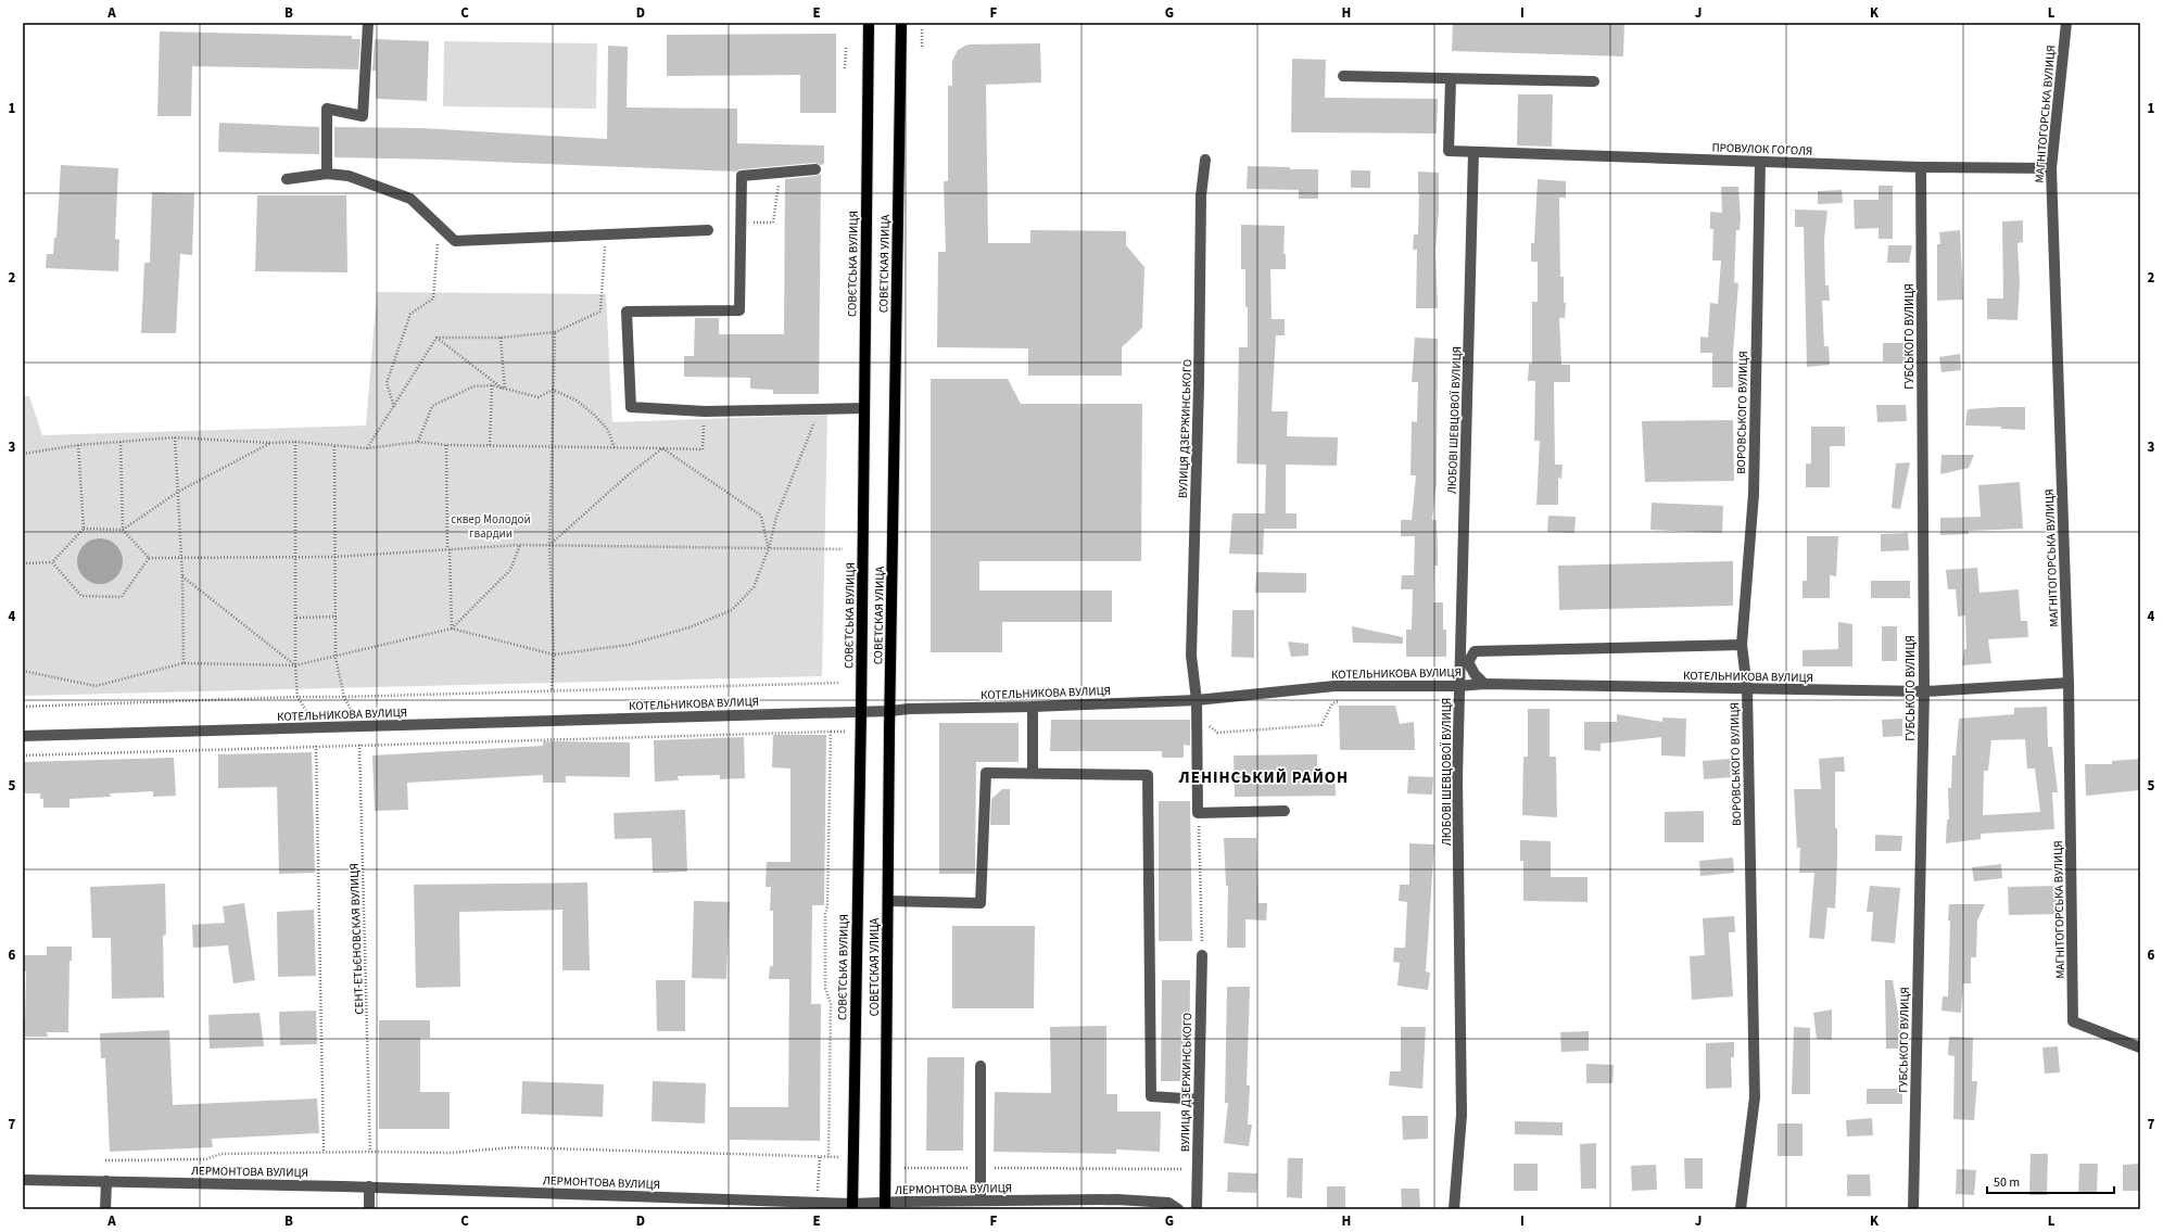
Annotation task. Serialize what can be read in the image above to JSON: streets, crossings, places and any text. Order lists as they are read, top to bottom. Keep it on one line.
{"streets":{"main road":["СОВЄТСЬКА ВУЛИЦЯ","СОВЕТСКАЯ УЛИЦА"],"street":["МАГНІТОГОРСЬКА ВУЛИЦЯ","ПРОВУЛОК ГОГОЛЯ","ГУБСЬКОГО ВУЛИЦЯ","ВОРОВСЬКОГО ВУЛИЦЯ","ЛЮБОВІ ШЕВЦОВОЇ ВУЛИЦЯ","ВУЛИЦЯ ДЗЕРЖИНСЬКОГО","КОТЕЛЬНИКОВА ВУЛИЦЯ","ЛЕРМОНТОВА ВУЛИЦЯ"],"path":["СЕНТ-ЕТЬЄНОВСКАЯ ВУЛИЦЯ"]},"crossings":[["МАГНІТОГОРСЬКА ВУЛИЦЯ","ПРОВУЛОК ГОГОЛЯ"],["МАГНІТОГОРСЬКА ВУЛИЦЯ","КОТЕЛЬНИКОВА ВУЛИЦЯ"],["ПРОВУЛОК ГОГОЛЯ","ГУБСЬКОГО ВУЛИЦЯ"],["ПРОВУЛОК ГОГОЛЯ","ВОРОВСЬКОГО ВУЛИЦЯ"],["ПРОВУЛОК ГОГОЛЯ","ЛЮБОВІ ШЕВЦОВОЇ ВУЛИЦЯ"],["СОВЄТСЬКА ВУЛИЦЯ","КОТЕЛЬНИКОВА ВУЛИЦЯ"],["СОВЄТСЬКА ВУЛИЦЯ","ЛЕРМОНТОВА ВУЛИЦЯ"],["СОВЕТСКАЯ УЛИЦА","КОТЕЛЬНИКОВА ВУЛИЦЯ"],["СОВЕТСКАЯ УЛИЦА","ЛЕРМОНТОВА ВУЛИЦЯ"],["ГУБСЬКОГО ВУЛИЦЯ","КОТЕЛЬНИКОВА ВУЛИЦЯ"],["ВОРОВСЬКОГО ВУЛИЦЯ","КОТЕЛЬНИКОВА ВУЛИЦЯ"],["ЛЮБОВІ ШЕВЦОВОЇ ВУЛИЦЯ","КОТЕЛЬНИКОВА ВУЛИЦЯ"],["ВУЛИЦЯ ДЗЕРЖИНСЬКОГО","КОТЕЛЬНИКОВА ВУЛИЦЯ"],["КОТЕЛЬНИКОВА ВУЛИЦЯ","СЕНТ-ЕТЬЄНОВСКАЯ ВУЛИЦЯ"]],"districts":["ЛЕНІНСЬКИЙ РАЙОН"],"parks":["сквер Молодой гвардии"],"scale_bar":"50 m","grid":{"columns":["A","B","C","D","E","F","G","H","I","J","K","L"],"rows":["1","2","3","4","5","6","7"]}}
